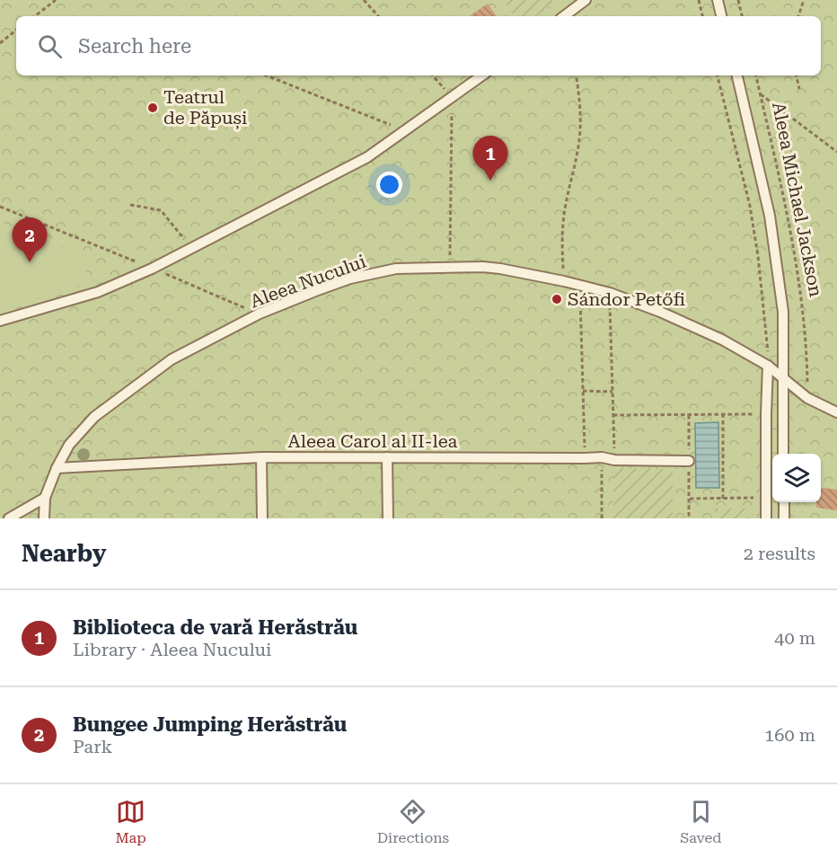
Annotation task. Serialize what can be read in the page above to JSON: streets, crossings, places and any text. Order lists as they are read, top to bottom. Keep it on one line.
{"streets":{"street":["Aleea Michael Jackson","Aleea Nucului","Aleea Carol al II-lea"]},"crossings":[["Aleea Michael Jackson","Aleea Nucului"],["Aleea Nucului","Aleea Carol al II-lea"]],"places":["Teatrul de Păpuși","Sándor Petőfi"],"page":{"search":"Search here","pins":["1","2"],"heading":["Nearby","2 results"],"list":[{"mark":"1","name":"Biblioteca de vară Herăstrău","note":"Library · Aleea Nucului","value":"40 m"},{"mark":"2","name":"Bungee Jumping Herăstrău","note":"Park","value":"160 m"}],"nav":["Map","Directions","Saved"]}}
